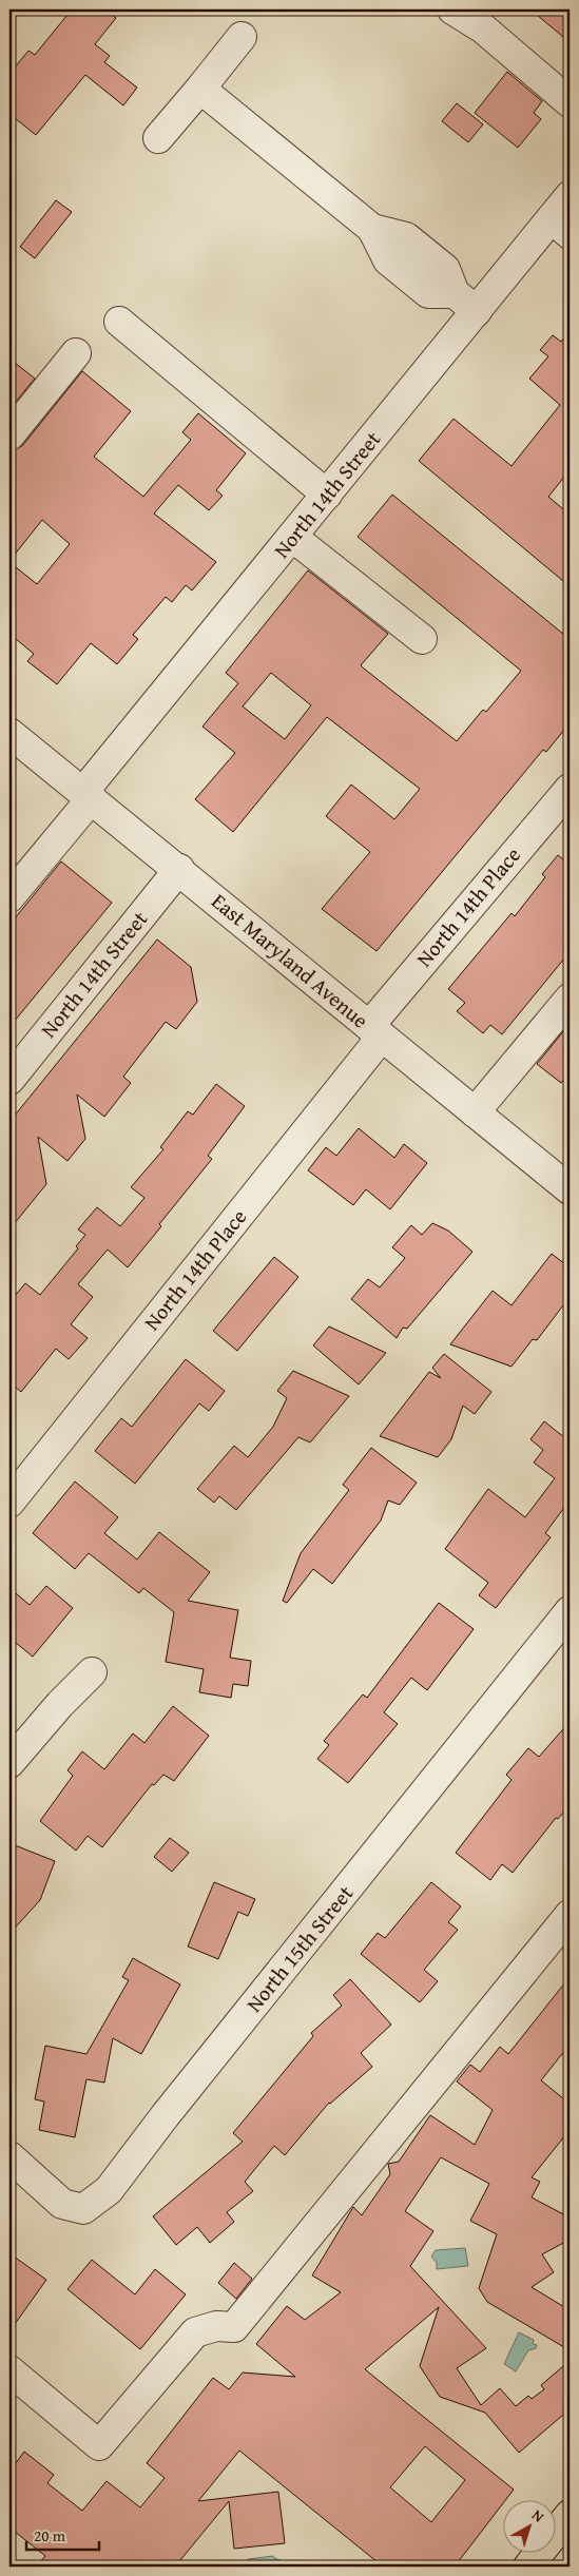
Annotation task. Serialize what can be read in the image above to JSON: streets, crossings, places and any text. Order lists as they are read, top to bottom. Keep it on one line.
{"streets":{"street":["North 14th Street","North 14th Place","East Maryland Avenue","North 15th Street"]},"crossings":[["North 14th Street","East Maryland Avenue"],["North 14th Place","East Maryland Avenue"]],"scale_bar":"20 m","north":"top right"}
